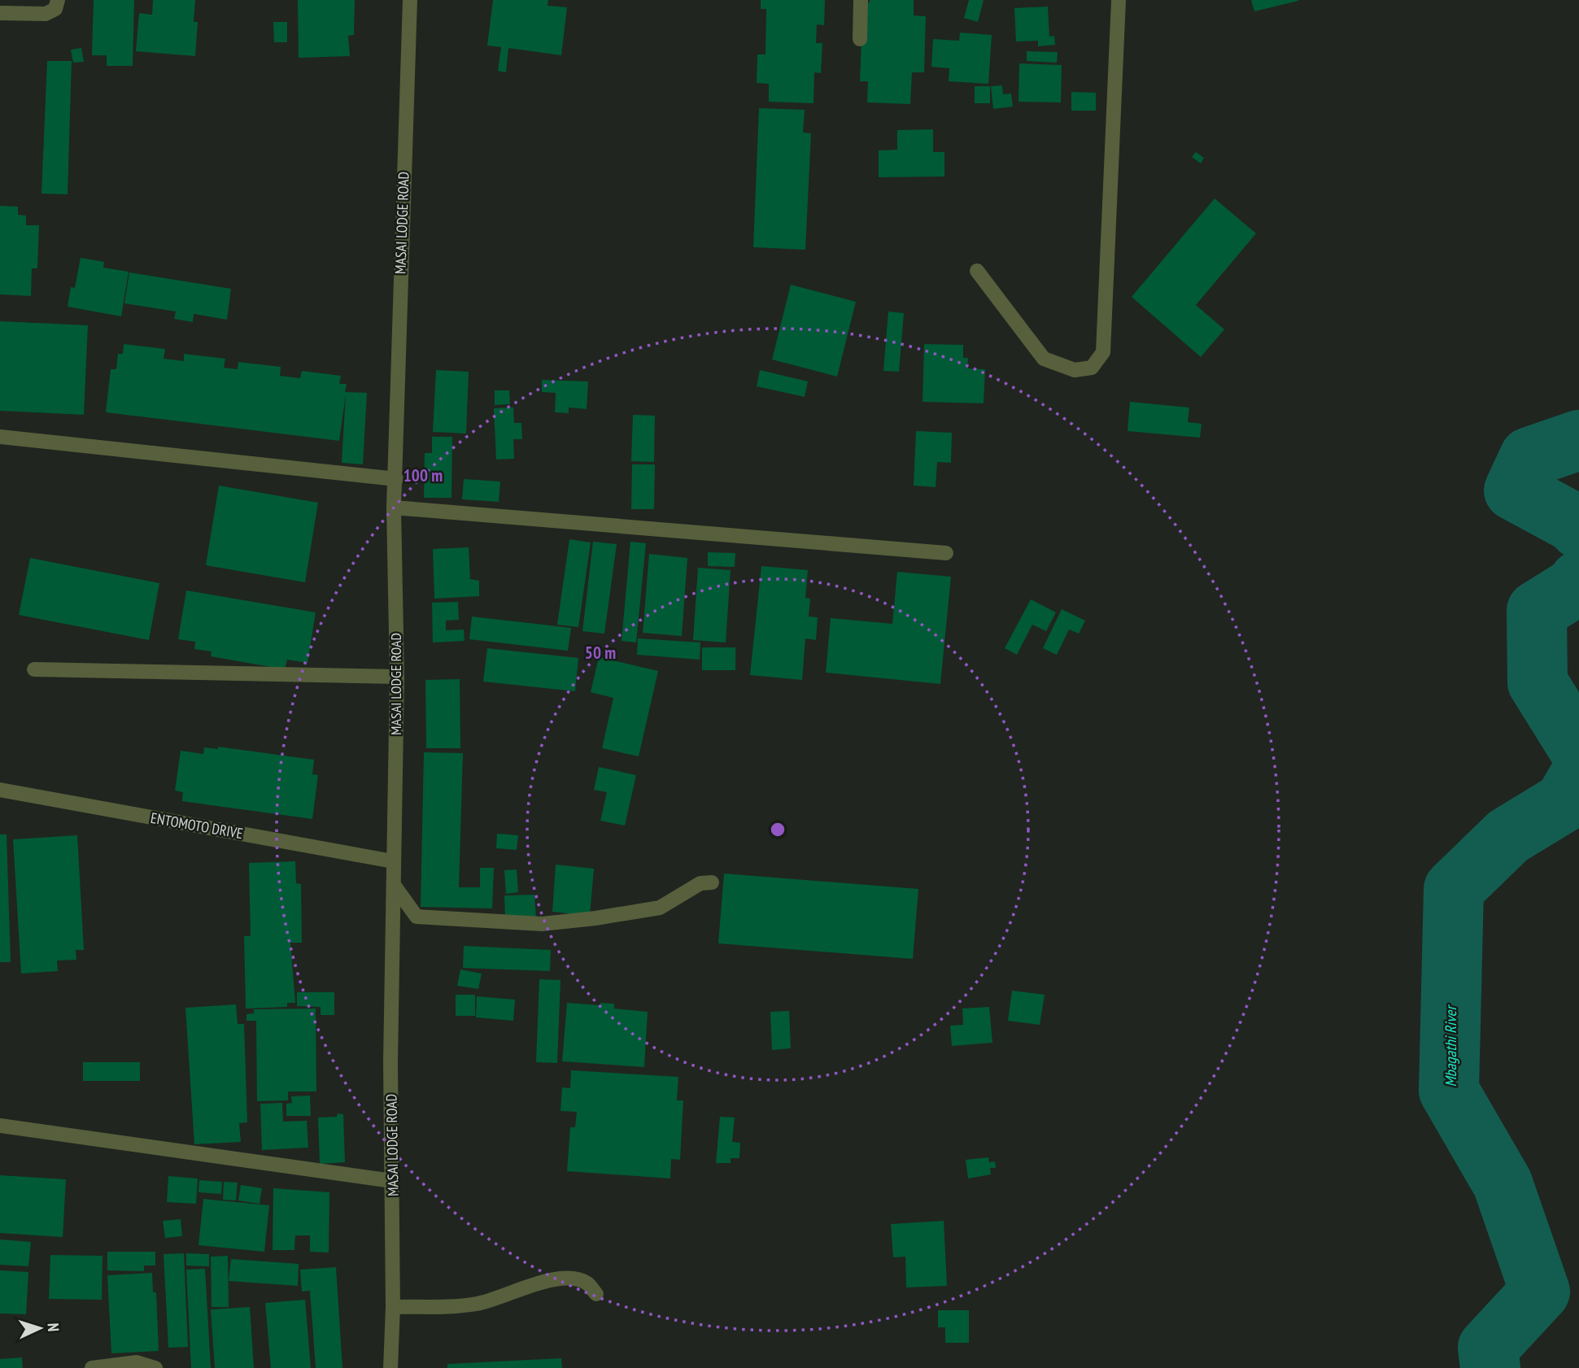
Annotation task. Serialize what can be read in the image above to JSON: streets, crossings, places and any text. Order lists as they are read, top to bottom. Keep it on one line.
{"streets":{"street":["MASAI LODGE ROAD","ENTOMOTO DRIVE"]},"crossings":[["MASAI LODGE ROAD","ENTOMOTO DRIVE"]],"water":["Mbagathi River"],"north":"right","rings":["100 m","50 m"]}
